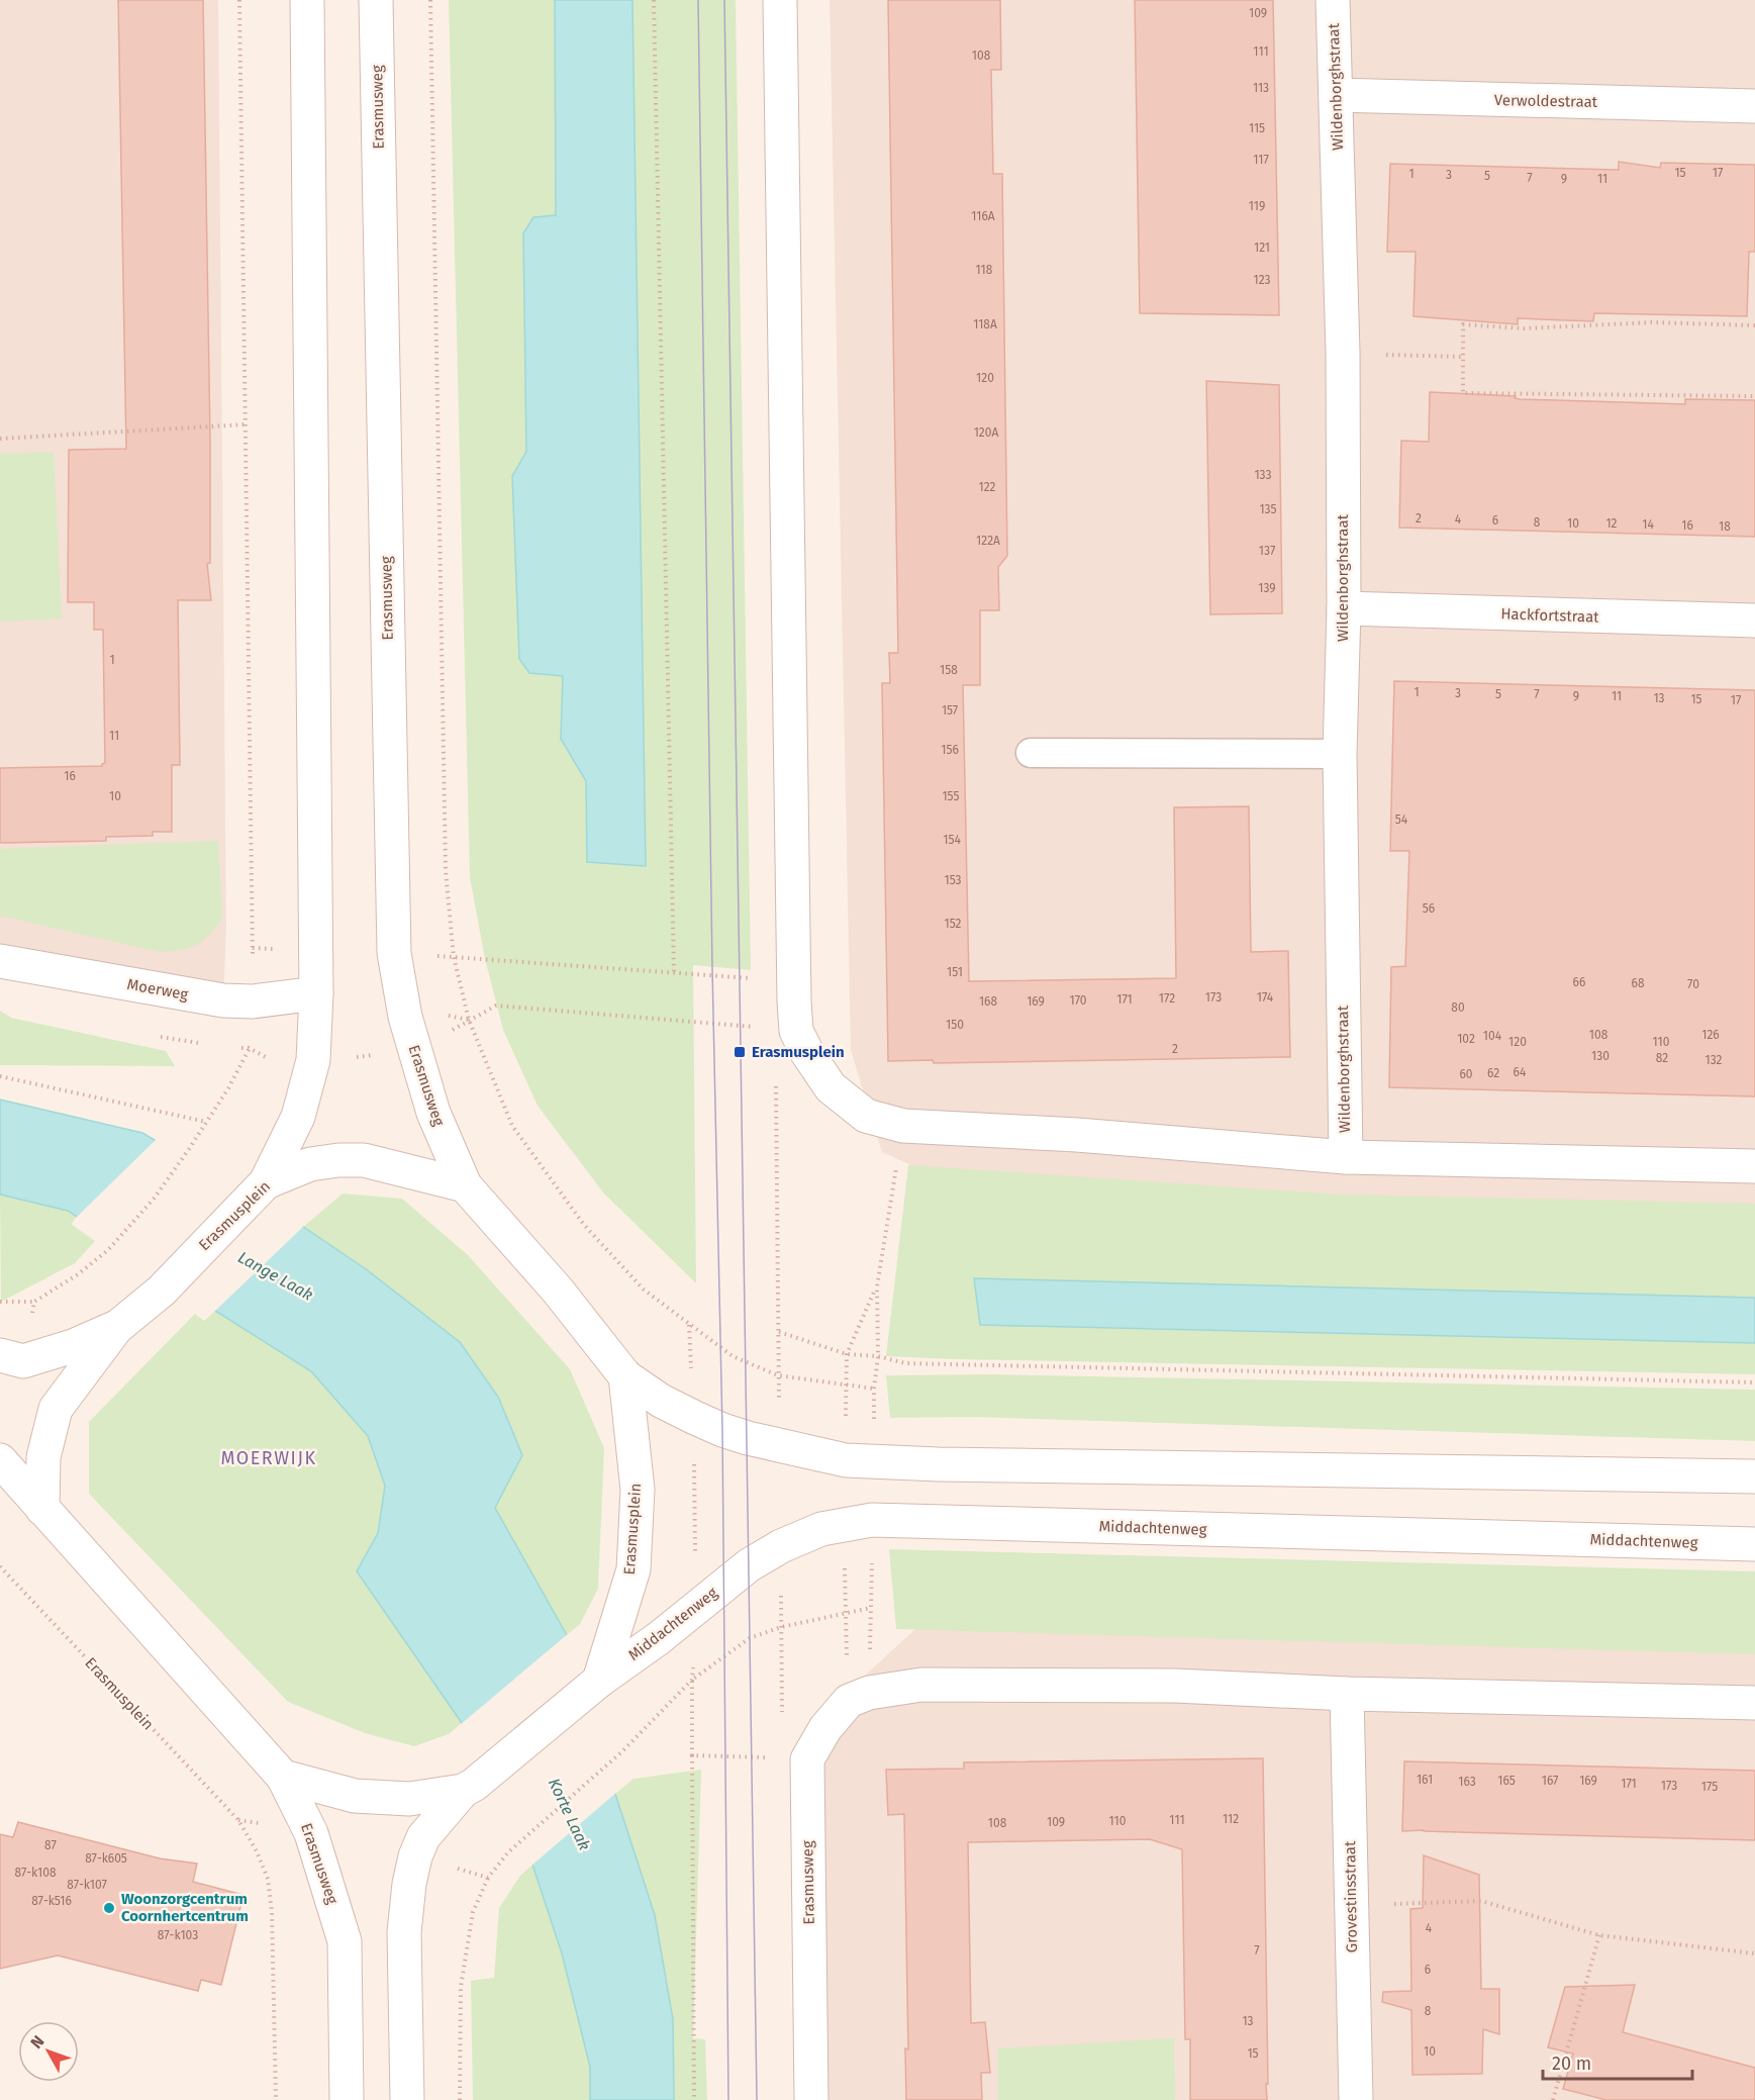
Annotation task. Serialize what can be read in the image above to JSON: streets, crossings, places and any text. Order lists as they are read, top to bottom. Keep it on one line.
{"streets":{"main road":["Wildenborghstraat","Verwoldestraat","Erasmusweg","Hackfortstraat","Moerweg","Erasmusplein","Middachtenweg","Grovestinsstraat"]},"crossings":[["Wildenborghstraat","Verwoldestraat"],["Wildenborghstraat","Hackfortstraat"],["Erasmusweg","Erasmusplein"],["Erasmusweg","Grovestinsstraat"],["Erasmusplein","Middachtenweg"]],"districts":["MOERWIJK"],"water":["Lange Laak","Korte Laak"],"places":{"transit":["Erasmusplein"],"other":["Woonzorgcentrum Coornhertcentrum"]},"house_numbers":["109","111","108","113","115","117","15","17","1","3","5","7","9","11","119","116A","121","118","123","118A","120","120A","133","122","135","2","4","6","8","10","12","14","16","18","122A","137","139","1","158","1","3","5","7","9","11","13","15","17","157","11","156","16","10","155","54","154","153","56","152","151","66","68","70","173","174","172","171","170","168","169","80","150","108","126","104","102","120","110","2","130","82","132","64","62","60","161","165","167","169","163","171","173","175","112","111","110","109","108","87","87-k605","87-k108","87-k107","87-k516","4","87-k103","7","6","8","13","10","15"],"scale_bar":"20 m","north":"top left"}
